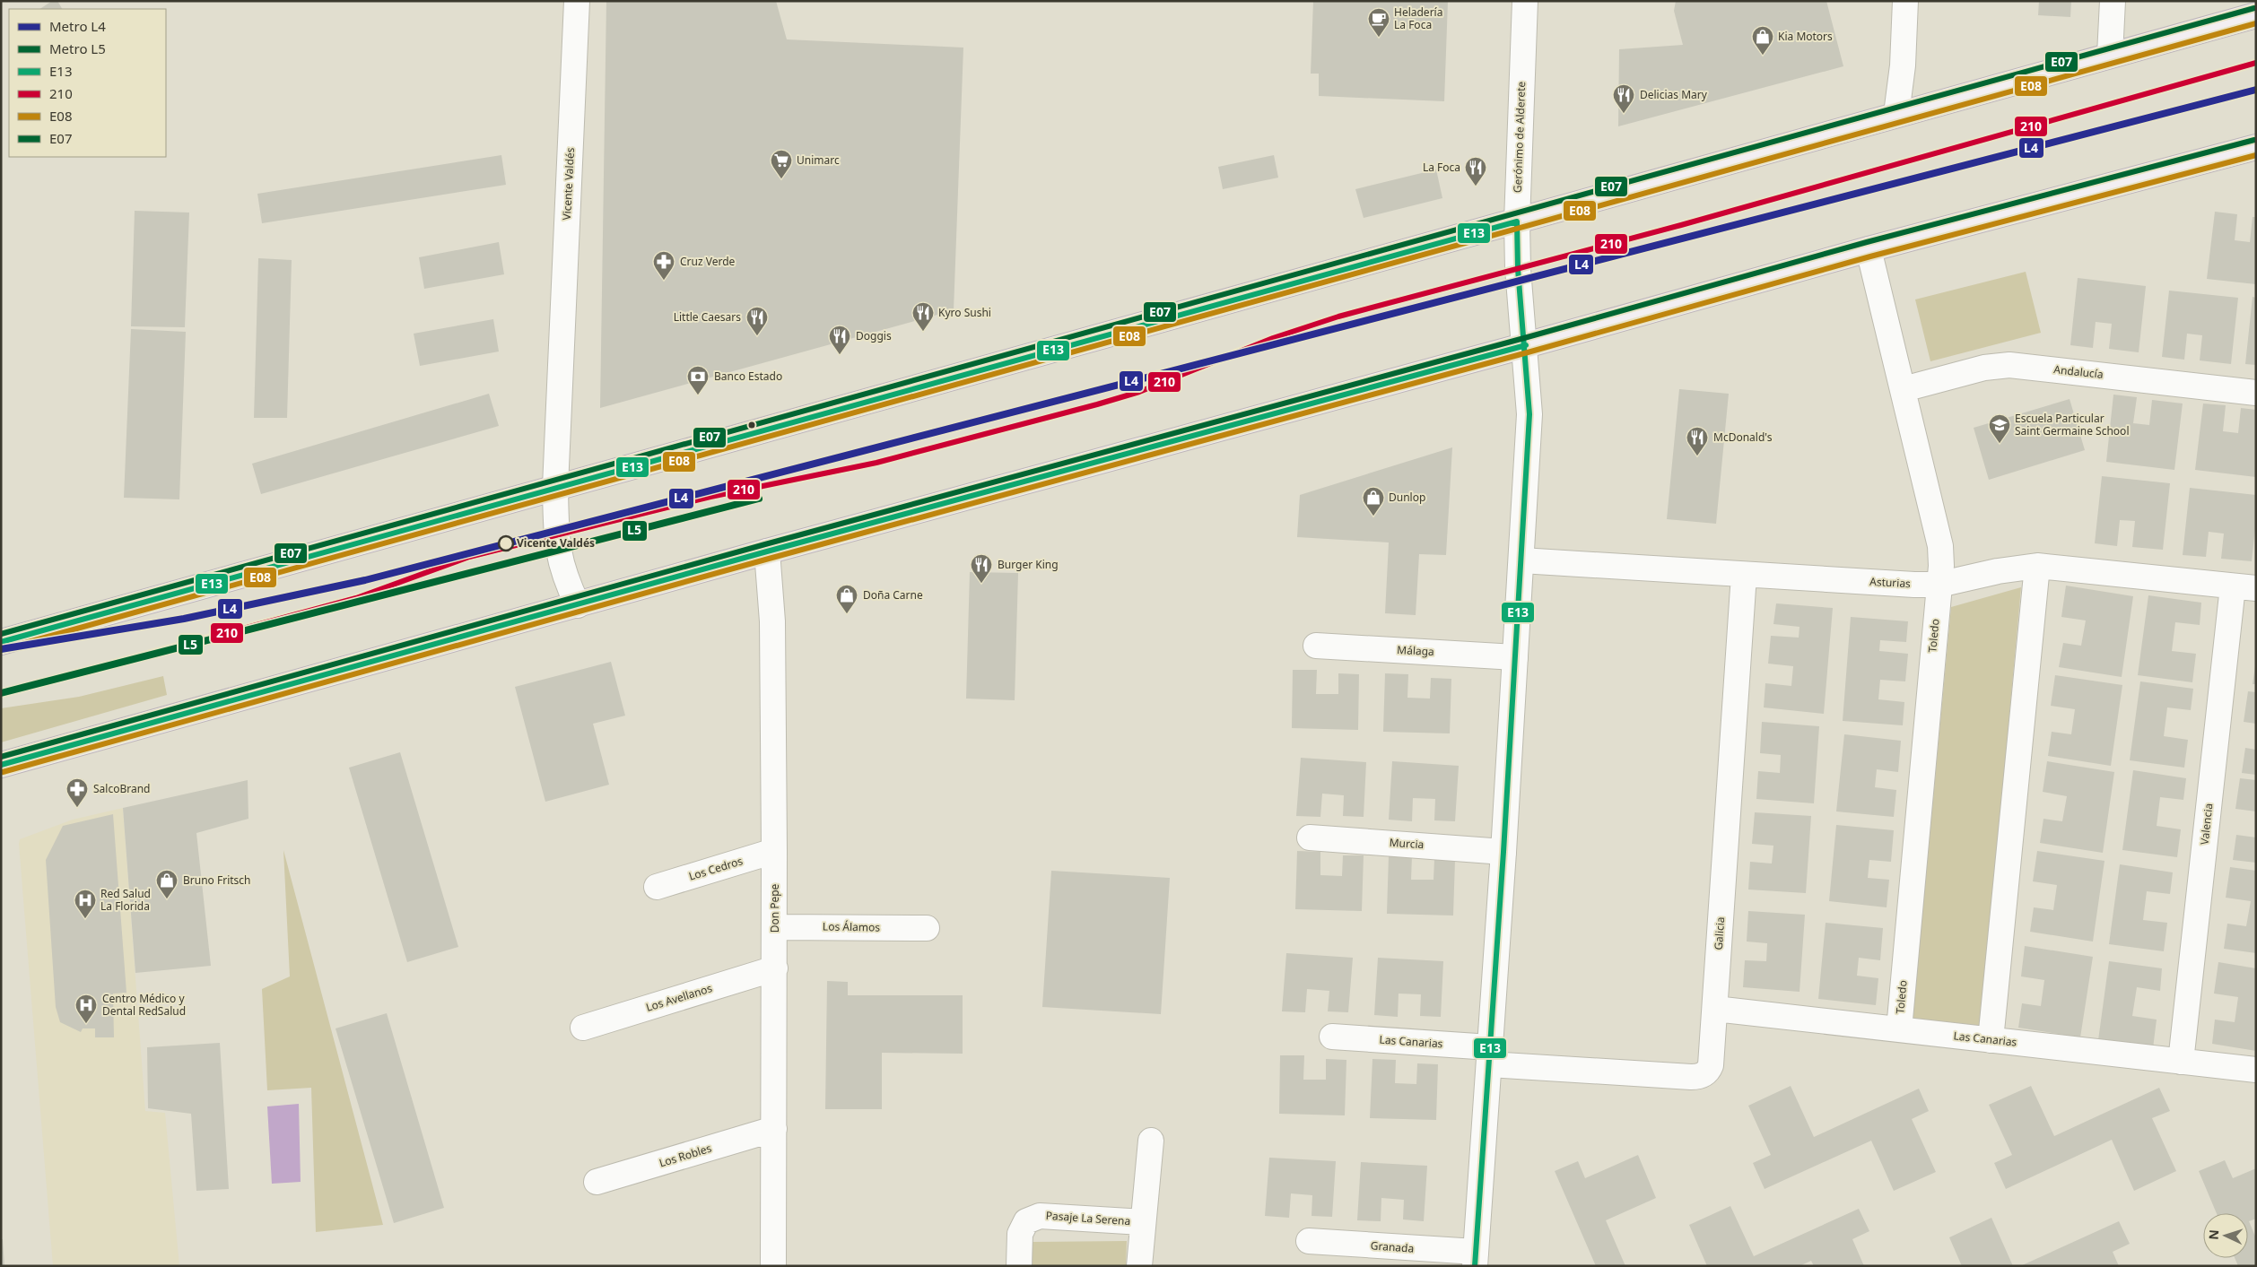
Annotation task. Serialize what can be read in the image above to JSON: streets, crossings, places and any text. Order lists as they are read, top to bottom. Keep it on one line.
{"streets":{"street":["Gerónimo de Alderete","Vicente Valdés","Andalucía","Asturias","Toledo","Málaga","Valencia","Murcia","Los Cedros","Don Pepe","Los Álamos","Galicia","Los Avellanos","Las Canarias","Los Robles","Pasaje La Serena","Granada"]},"crossings":[["Gerónimo de Alderete","Asturias"],["Gerónimo de Alderete","Málaga"],["Gerónimo de Alderete","Murcia"],["Gerónimo de Alderete","Galicia"],["Gerónimo de Alderete","Las Canarias"],["Gerónimo de Alderete","Granada"],["Andalucía","Toledo"],["Asturias","Toledo"],["Asturias","Valencia"],["Asturias","Galicia"],["Toledo","Las Canarias"],["Valencia","Las Canarias"],["Los Cedros","Don Pepe"],["Don Pepe","Los Álamos"],["Don Pepe","Los Avellanos"],["Don Pepe","Los Robles"],["Galicia","Las Canarias"]],"places":{"cafe":["Heladería La Foca"],"shop":["Kia Motors","Dunlop","Doña Carne","Bruno Fritsch"],"restaurant":["Delicias Mary","La Foca","Kyro Sushi","Little Caesars","Doggis","McDonald's","Burger King"],"supermarket":["Unimarc"],"pharmacy":["Cruz Verde","SalcoBrand"],"bank":["Banco Estado"],"school or university":["Escuela Particular Saint Germaine School"],"other":["Vicente Valdés"],"hospital":["Red Salud La Florida","Centro Médico y Dental RedSalud"]},"lines":["transit line E07","transit line E08","transit line 210","metro line L4","transit line E13","metro line L5"],"legend":["Metro L4","Metro L5","E13","210","E08","E07"],"north":"left"}
